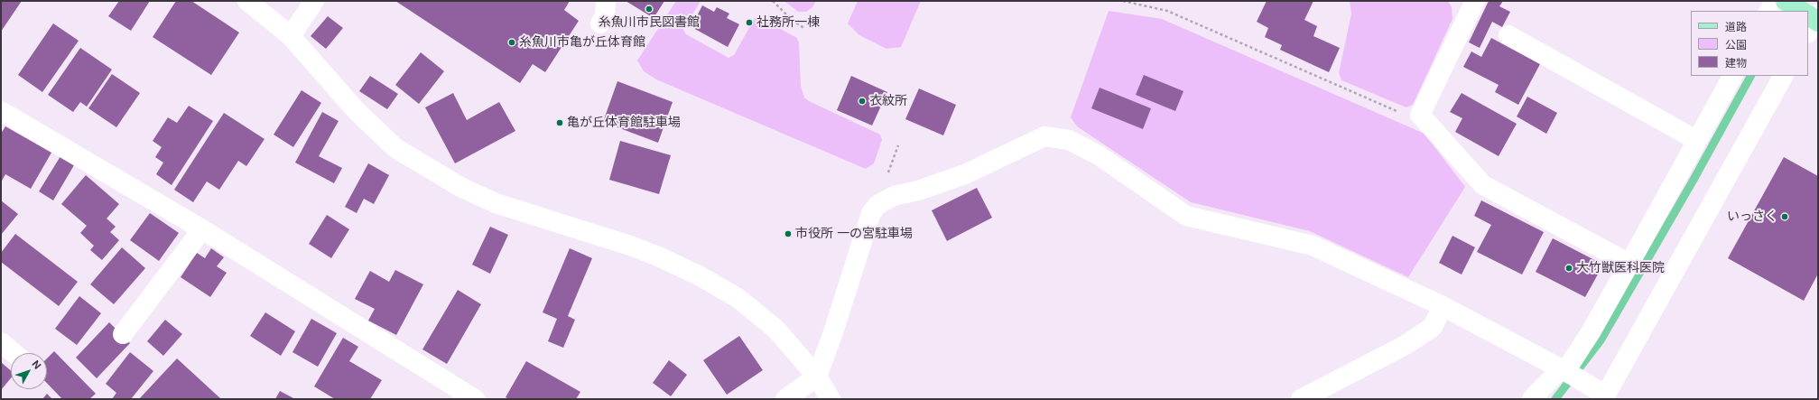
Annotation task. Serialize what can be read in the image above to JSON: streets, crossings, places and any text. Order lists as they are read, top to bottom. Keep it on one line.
{"places":["糸魚川市民図書館","社務所一棟","糸魚川市亀が丘体育館","衣紋所","亀が丘体育館駐車場","いっさく","市役所 一の宮駐車場","大竹獣医科医院"],"legend":["道路","公園","建物"],"north":"top right"}
